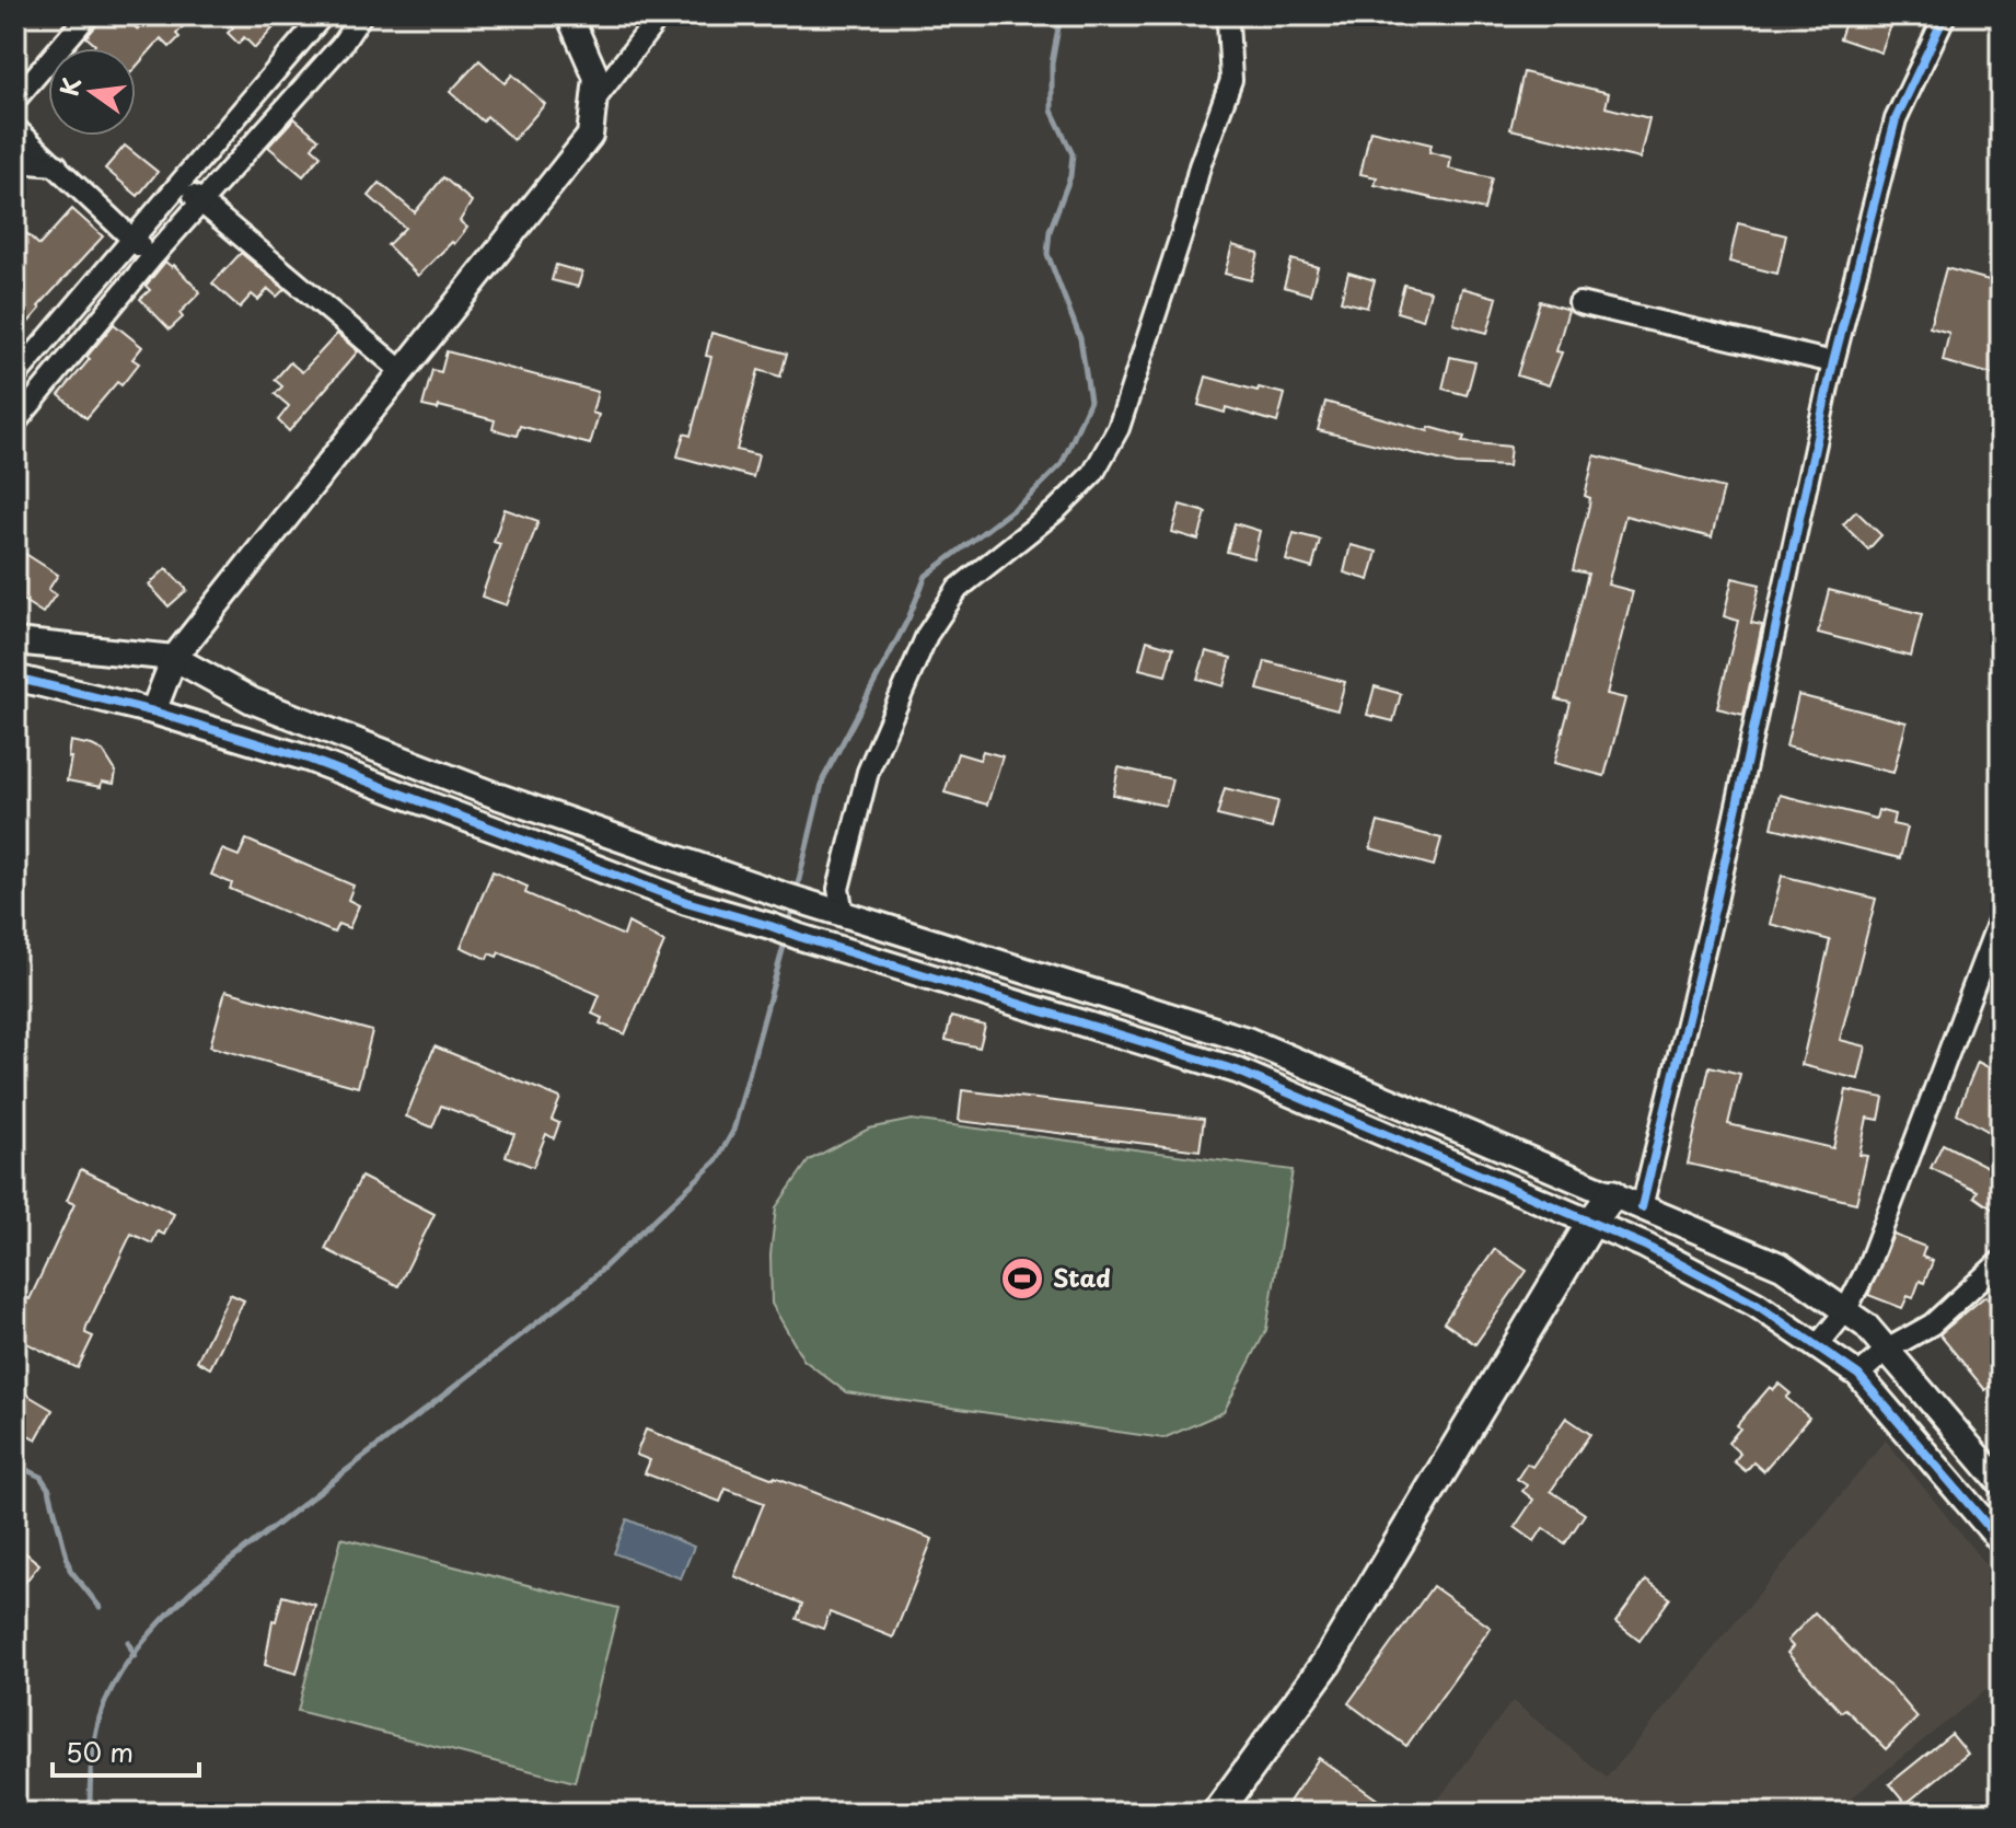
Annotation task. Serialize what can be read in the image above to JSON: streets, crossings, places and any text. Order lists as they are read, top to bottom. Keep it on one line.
{"places":{"sports":["Stad"]},"scale_bar":"50 m","north":"left"}
